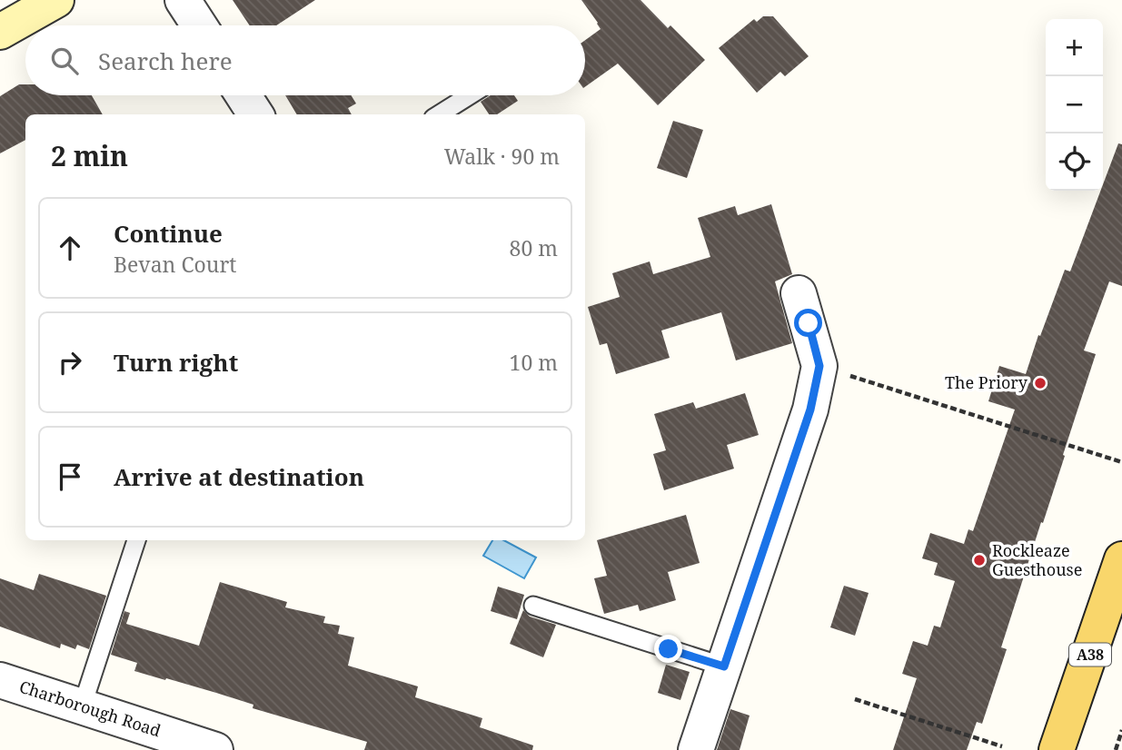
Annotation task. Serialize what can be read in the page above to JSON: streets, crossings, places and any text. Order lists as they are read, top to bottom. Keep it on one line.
{"streets":{"main road":["A38"],"street":["Charborough Road"]},"places":["The Priory","Rockleaze Guesthouse"],"page":{"map_buttons":["+","−"],"search":"Search here","heading":["2 min","Walk · 90 m"],"list":[["Continue","Bevan Court","80 m"],["Turn right","10 m"],"Arrive at destination"]}}
